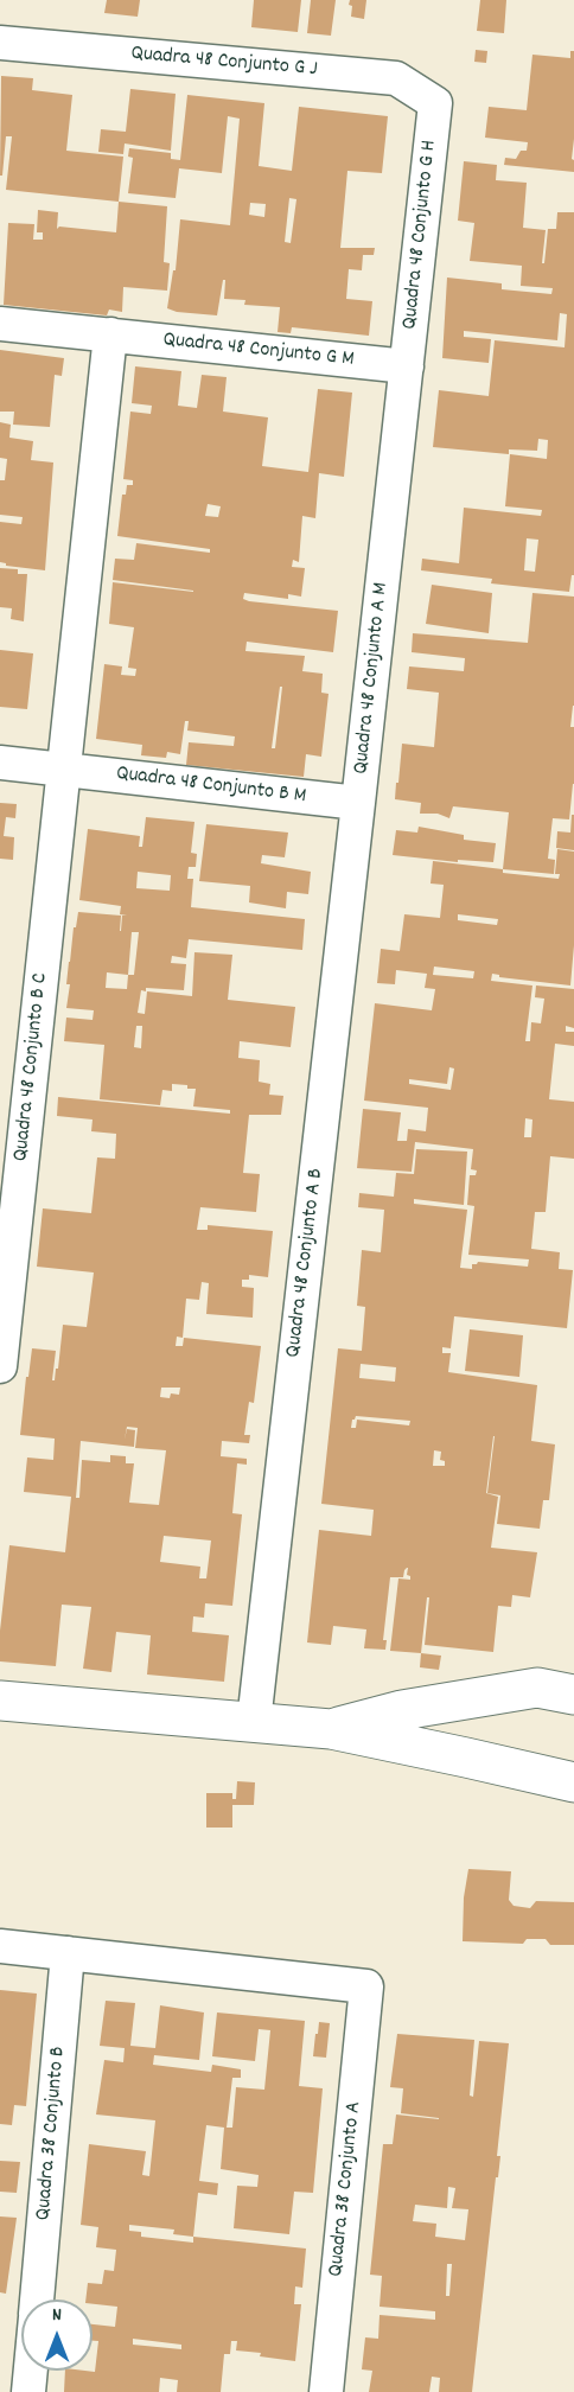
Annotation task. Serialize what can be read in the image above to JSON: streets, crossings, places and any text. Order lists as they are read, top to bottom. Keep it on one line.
{"streets":{"street":["Quadra 48 Conjunto G J","Quadra 48 Conjunto G H","Quadra 48 Conjunto G M","Quadra 48 Conjunto A M","Quadra 48 Conjunto B M","Quadra 48 Conjunto B C","Quadra 48 Conjunto A B","Quadra 38 Conjunto B","Quadra 38 Conjunto A"]},"crossings":[["Quadra 48 Conjunto G J","Quadra 48 Conjunto G H"],["Quadra 48 Conjunto G H","Quadra 48 Conjunto G M"],["Quadra 48 Conjunto G H","Quadra 48 Conjunto A M"],["Quadra 48 Conjunto G M","Quadra 48 Conjunto B C"],["Quadra 48 Conjunto A M","Quadra 48 Conjunto B M"],["Quadra 48 Conjunto A M","Quadra 48 Conjunto A B"],["Quadra 48 Conjunto B M","Quadra 48 Conjunto B C"],["Quadra 48 Conjunto B M","Quadra 48 Conjunto A B"],["Quadra 38 Conjunto B","Quadra 38 Conjunto A"]],"north":"top"}
